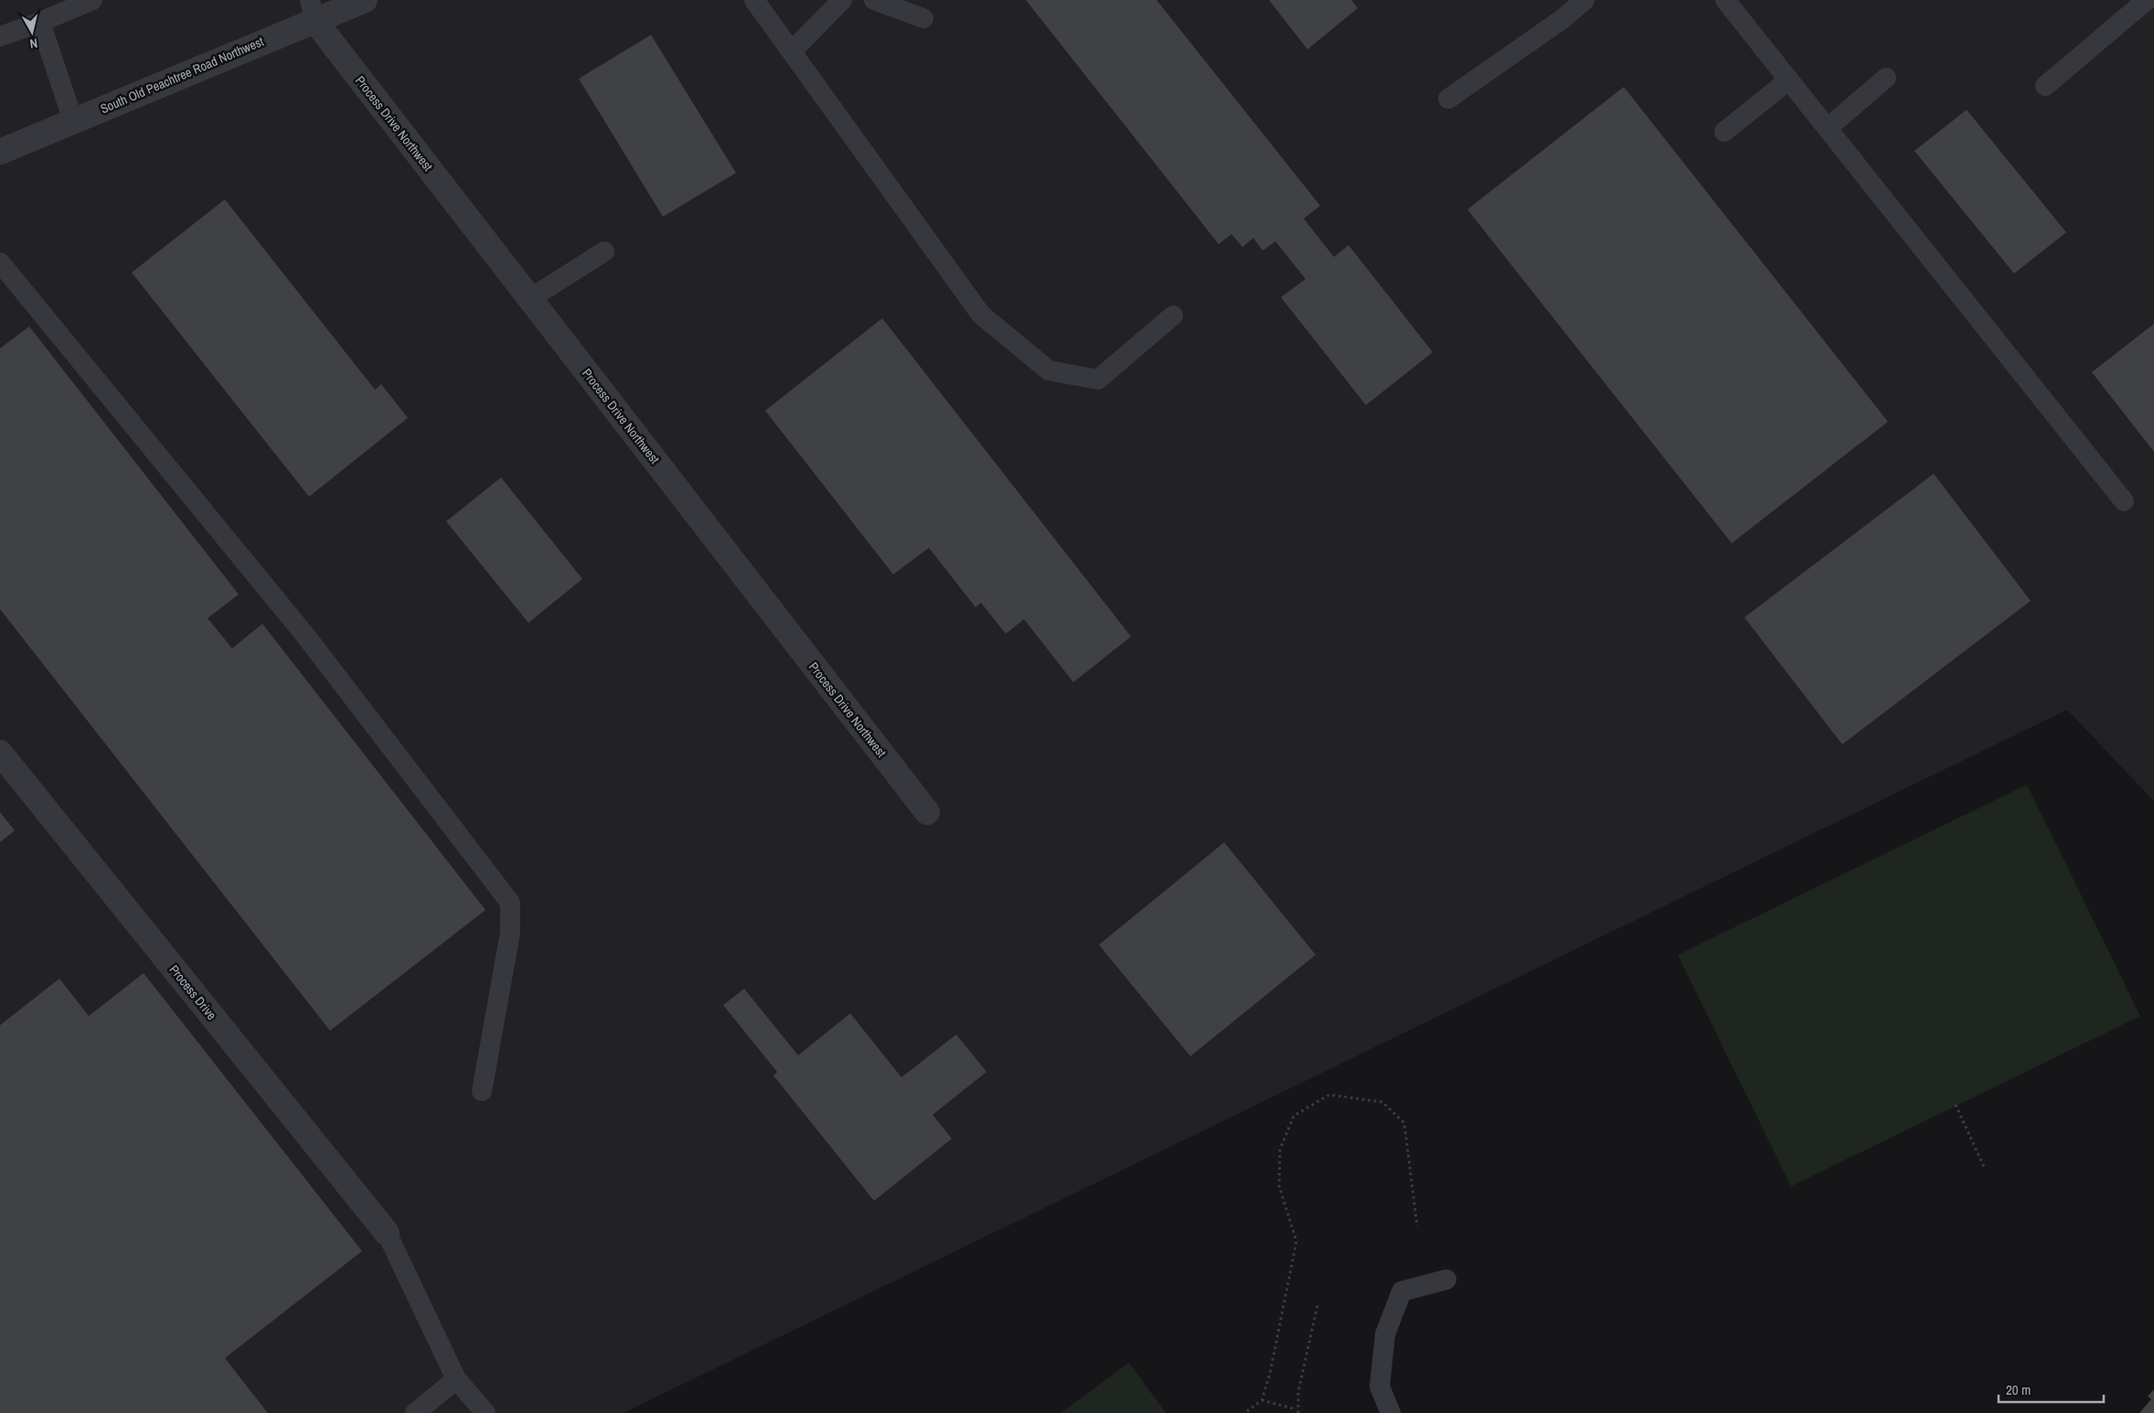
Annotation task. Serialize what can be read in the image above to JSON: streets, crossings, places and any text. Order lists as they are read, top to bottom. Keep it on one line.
{"streets":{"street":["South Old Peachtree Road Northwest","Process Drive Northwest","Process Drive"]},"crossings":[["South Old Peachtree Road Northwest","Process Drive Northwest"]],"scale_bar":"20 m","north":"bottom"}
